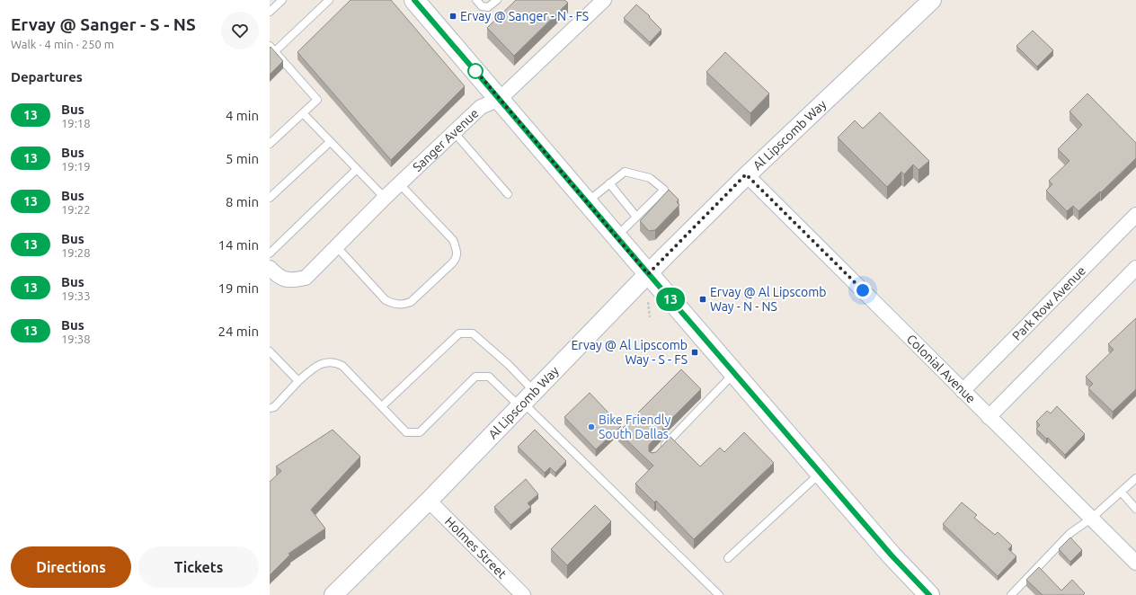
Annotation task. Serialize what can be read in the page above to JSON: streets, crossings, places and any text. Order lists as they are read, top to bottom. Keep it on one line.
{"streets":{"street":["Al Lipscomb Way","Sanger Avenue","Park Row Avenue","Colonial Avenue","Holmes Street"]},"crossings":[["Al Lipscomb Way","Colonial Avenue"],["Al Lipscomb Way","Holmes Street"],["Park Row Avenue","Colonial Avenue"]],"places":{"transit":["Ervay @ Sanger - N - FS","Ervay @ Al Lipscomb Way - N - NS","Ervay @ Al Lipscomb Way - S - FS"],"other":["Bike Friendly South Dallas"]},"lines":["bus line 13"],"page":{"heading":[["Ervay @ Sanger - S - NS","Walk · 4 min · 250 m"],"Departures"],"on_map":"13","list":[{"mark":"13","name":"Bus","note":"19:18","value":"4 min"},{"mark":"13","name":"Bus","note":"19:19","value":"5 min"},{"mark":"13","name":"Bus","note":"19:22","value":"8 min"},{"mark":"13","name":"Bus","note":"19:28","value":"14 min"},{"mark":"13","name":"Bus","note":"19:33","value":"19 min"},{"mark":"13","name":"Bus","note":"19:38","value":"24 min"}],"buttons":["Directions","Tickets"]}}
